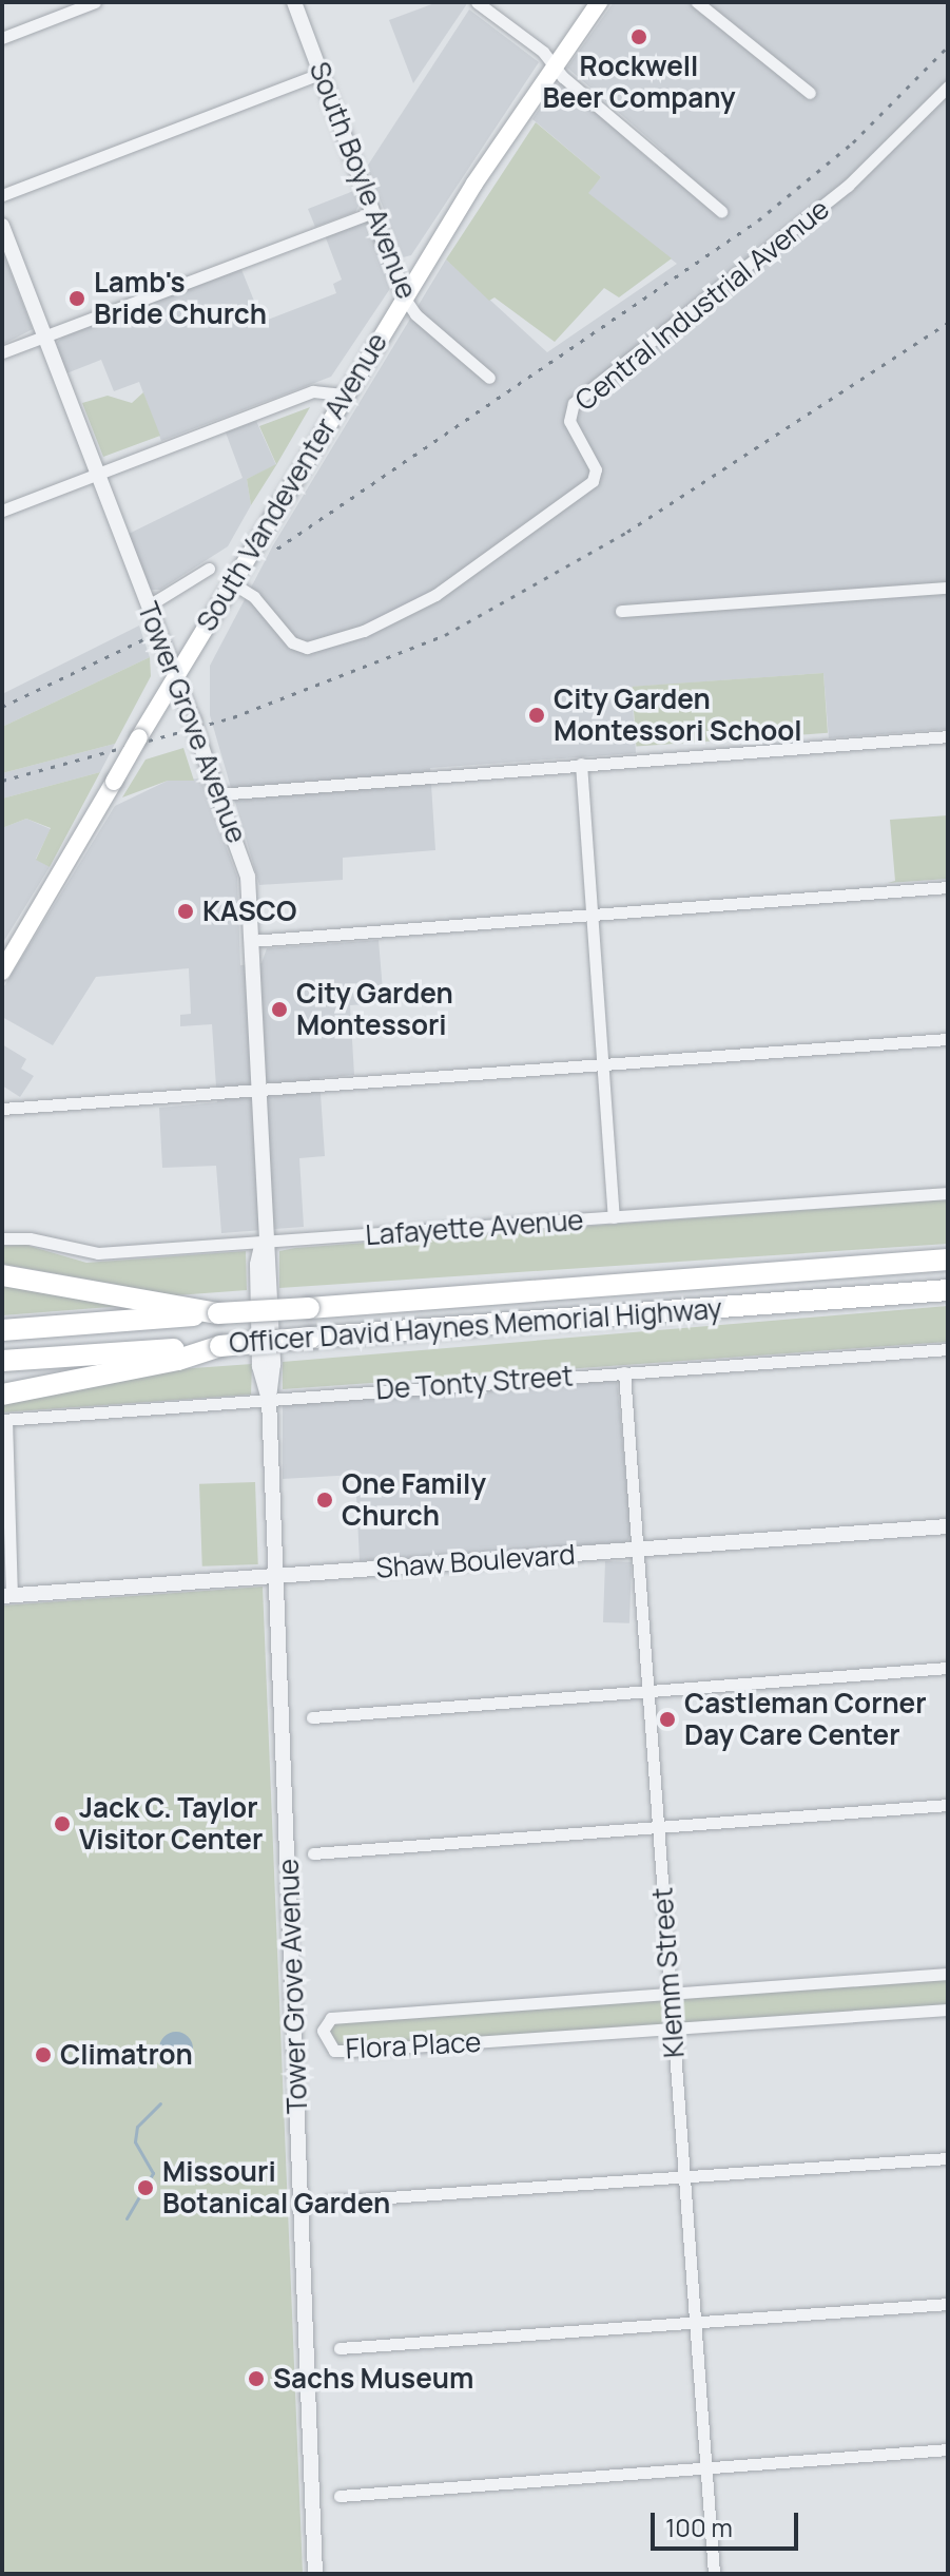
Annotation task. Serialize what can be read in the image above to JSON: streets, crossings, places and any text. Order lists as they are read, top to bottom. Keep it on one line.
{"streets":{"highway":["Officer David Haynes Memorial Highway"],"main road":["South Vandeventer Avenue"],"street":["South Boyle Avenue","Central Industrial Avenue","Tower Grove Avenue","Lafayette Avenue","De Tonty Street","Shaw Boulevard","Klemm Street","Flora Place"]},"crossings":[["South Boyle Avenue","South Vandeventer Avenue"],["Central Industrial Avenue","South Vandeventer Avenue"],["South Vandeventer Avenue","Tower Grove Avenue"],["Tower Grove Avenue","Lafayette Avenue"],["Tower Grove Avenue","De Tonty Street"],["Tower Grove Avenue","Shaw Boulevard"],["De Tonty Street","Klemm Street"],["Shaw Boulevard","Klemm Street"],["Klemm Street","Flora Place"]],"places":["Rockwell Beer Company","Lamb's Bride Church","City Garden Montessori School","KASCO","City Garden Montessori","One Family Church","Castleman Corner Day Care Center","Jack C. Taylor Visitor Center","Climatron","Missouri Botanical Garden","Sachs Museum"],"scale_bar":"100 m"}
